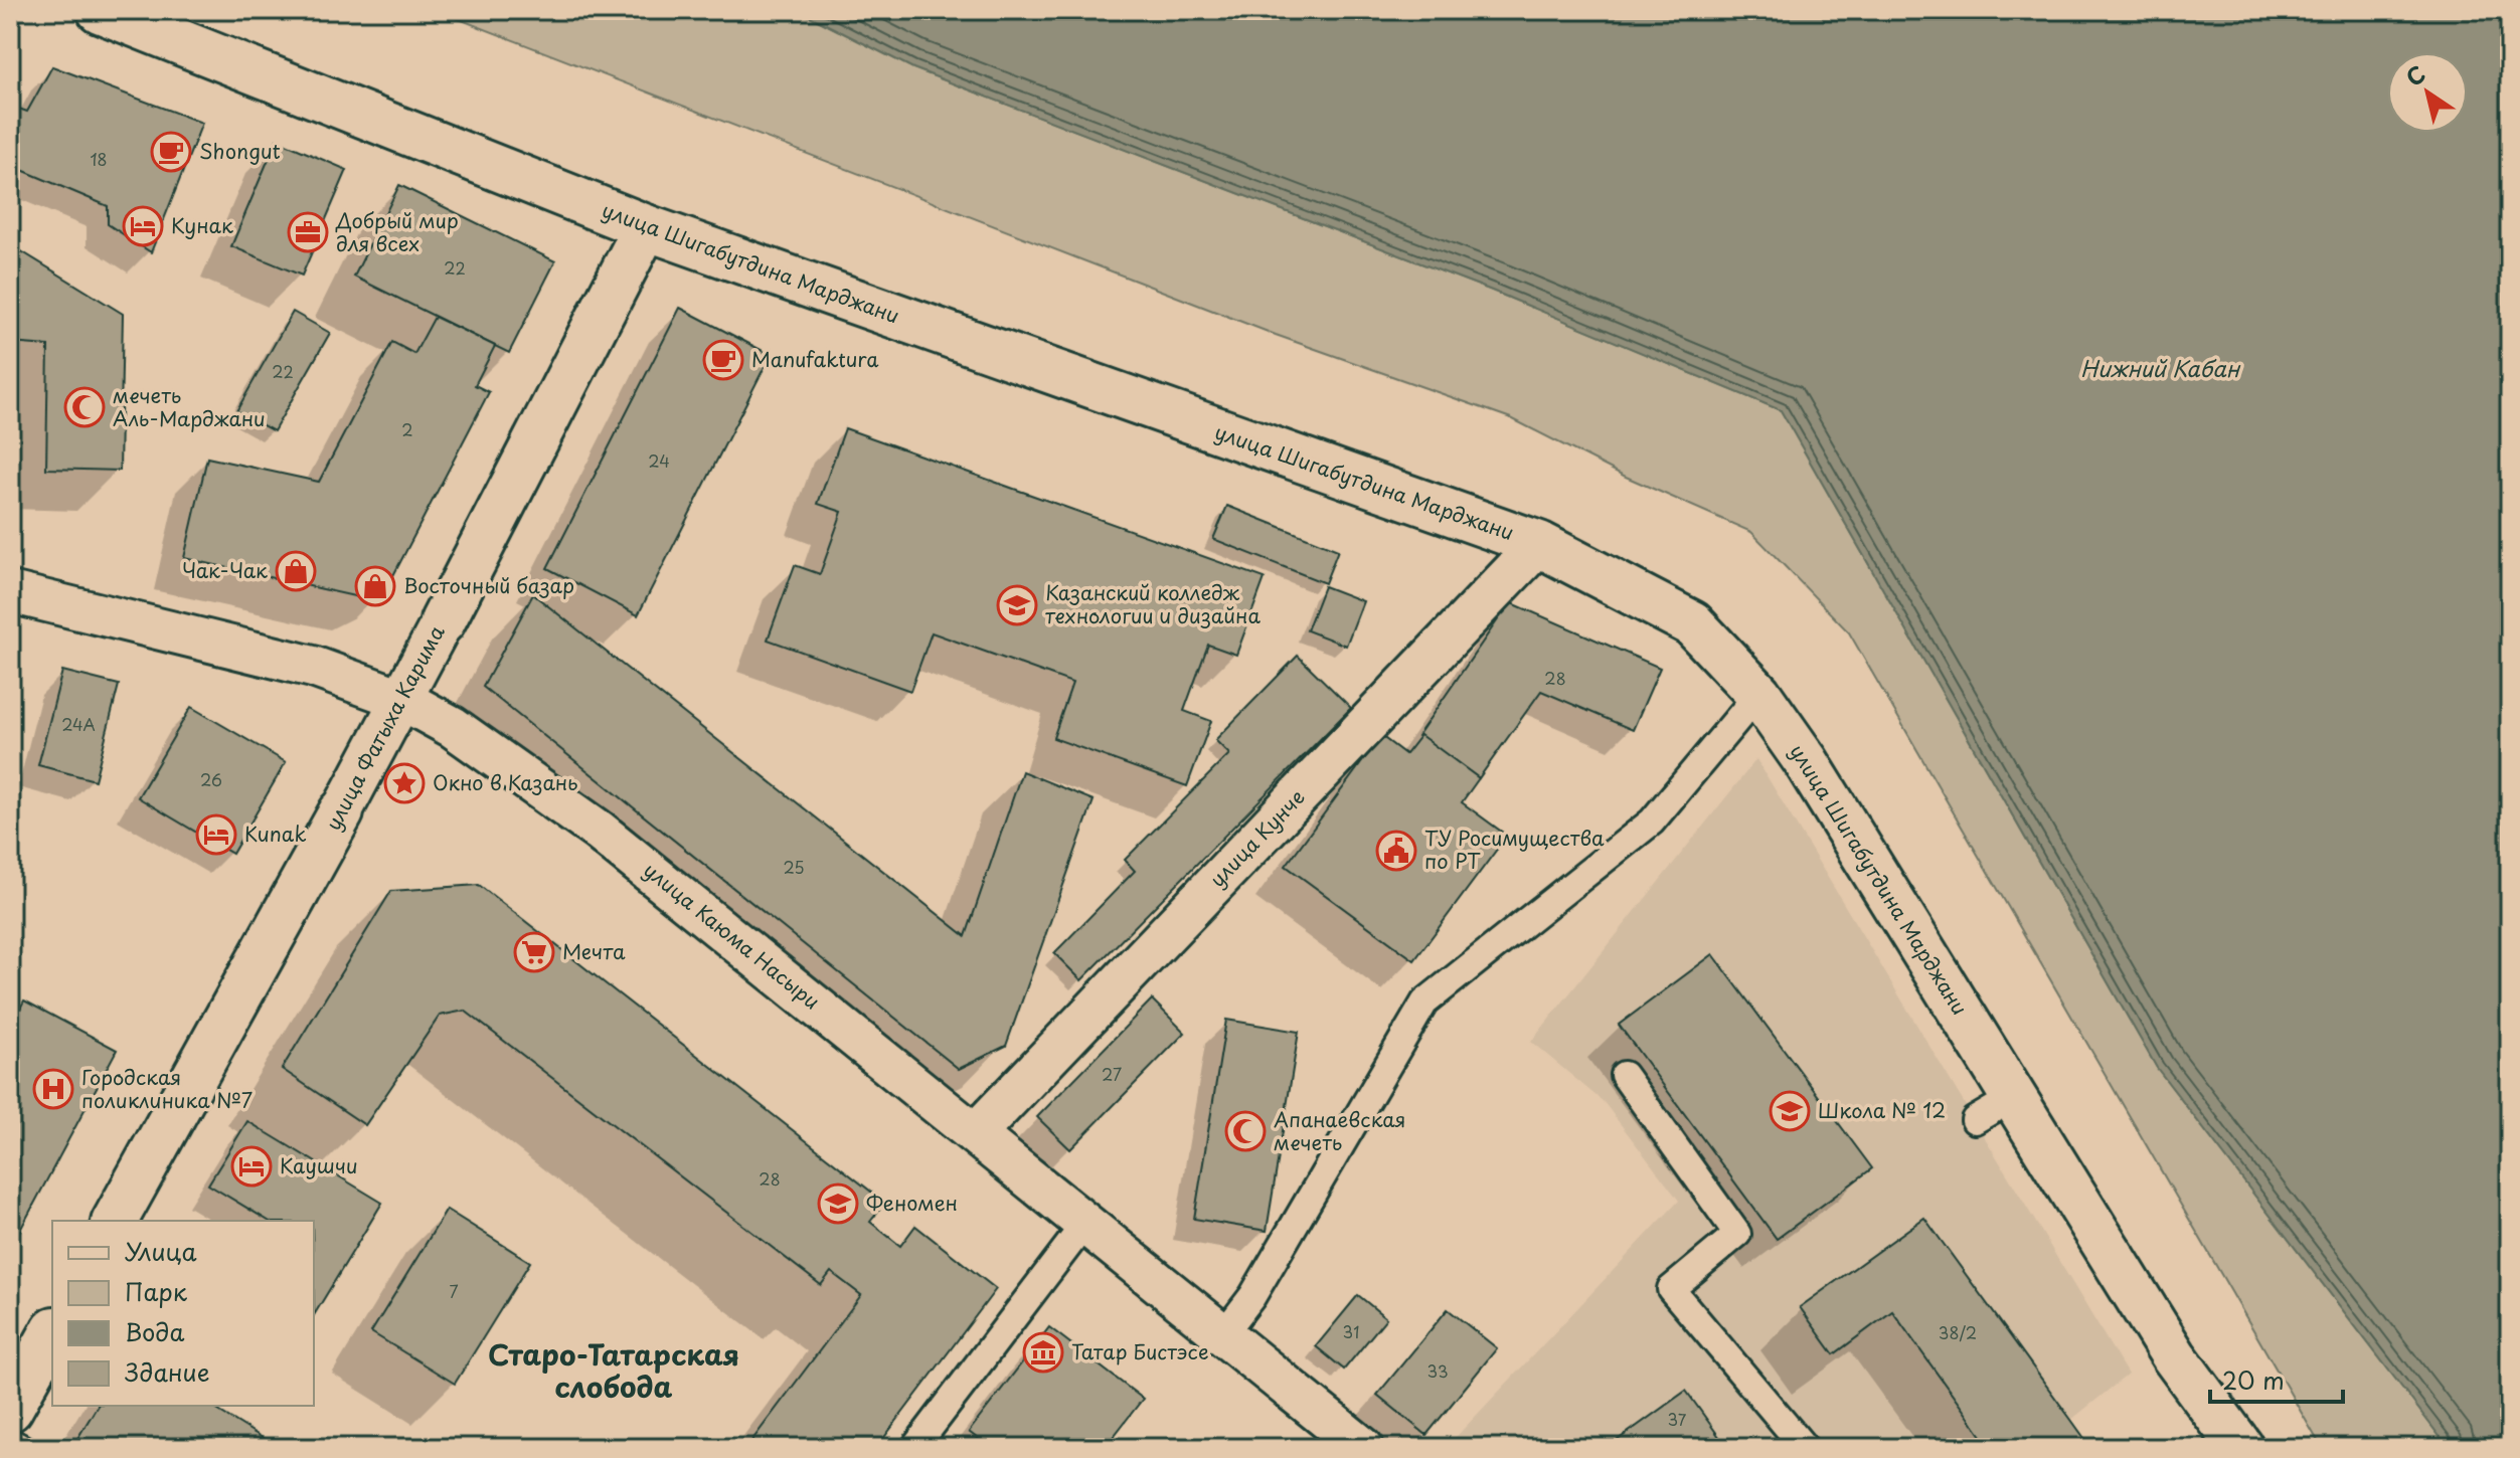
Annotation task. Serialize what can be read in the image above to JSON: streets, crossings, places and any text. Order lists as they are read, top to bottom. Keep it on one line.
{"streets":{"street":["улица Шигабутдина Марджани","улица Фатыха Карима","улица Кунче","улица Каюма Насыри"]},"crossings":[["улица Шигабутдина Марджани","улица Фатыха Карима"],["улица Шигабутдина Марджани","улица Кунче"],["улица Фатыха Карима","улица Каюма Насыри"],["улица Кунче","улица Каюма Насыри"]],"districts":["Старо-Татарская слобода"],"water":["Нижний Кабан"],"places":{"cafe":["Shongut","Manufaktura"],"hotel":["Кунак","Kunak","Каушчи"],"office":["Добрый мир для всех"],"mosque":["мечеть Аль-Марджани","Апанаевская мечеть"],"shop":["Чак-Чак","Восточный базар"],"school or university":["Казанский колледж технологии и дизайна","Школа № 12","Феномен"],"place":["Окно в Казань"],"public building":["ТУ Росимущества по РТ"],"supermarket":["Мечта"],"hospital":["Городская поликлиника №7"],"museum":["Татар Бистэсе"]},"house_numbers":["18","22","22","2","24","28","24А","26","25","27","28","7","31","38/2","33","37"],"legend":["Улица","Парк","Вода","Здание"],"scale_bar":"20 m","north":"top left"}
